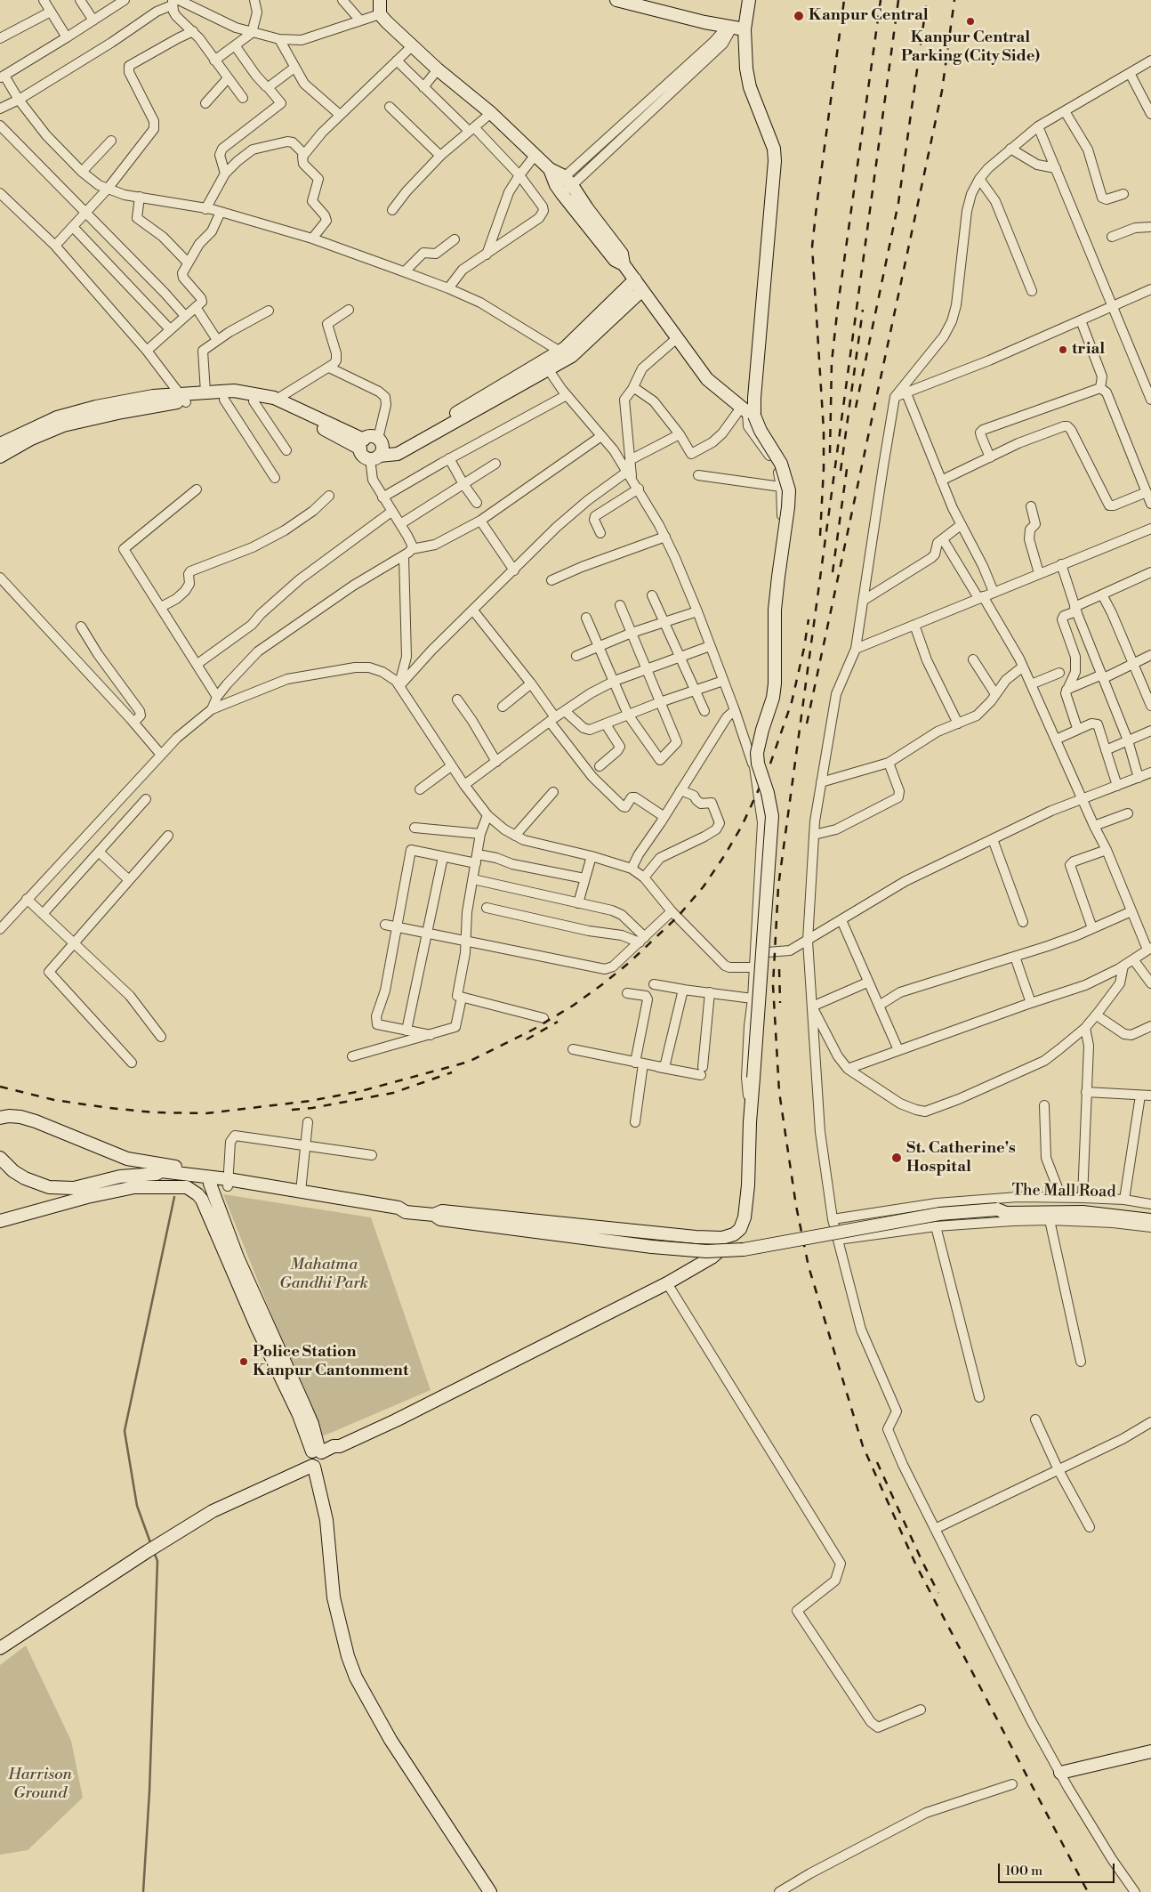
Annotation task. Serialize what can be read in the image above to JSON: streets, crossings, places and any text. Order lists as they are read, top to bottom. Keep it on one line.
{"streets":{"street":["The Mall Road"]},"parks":["Mahatma Gandhi Park","Harrison Ground"],"places":["Kanpur Central","Kanpur Central Parking (City Side)","trial","St. Catherine's Hospital","Police Station Kanpur Cantonment"],"scale_bar":"100 m"}
